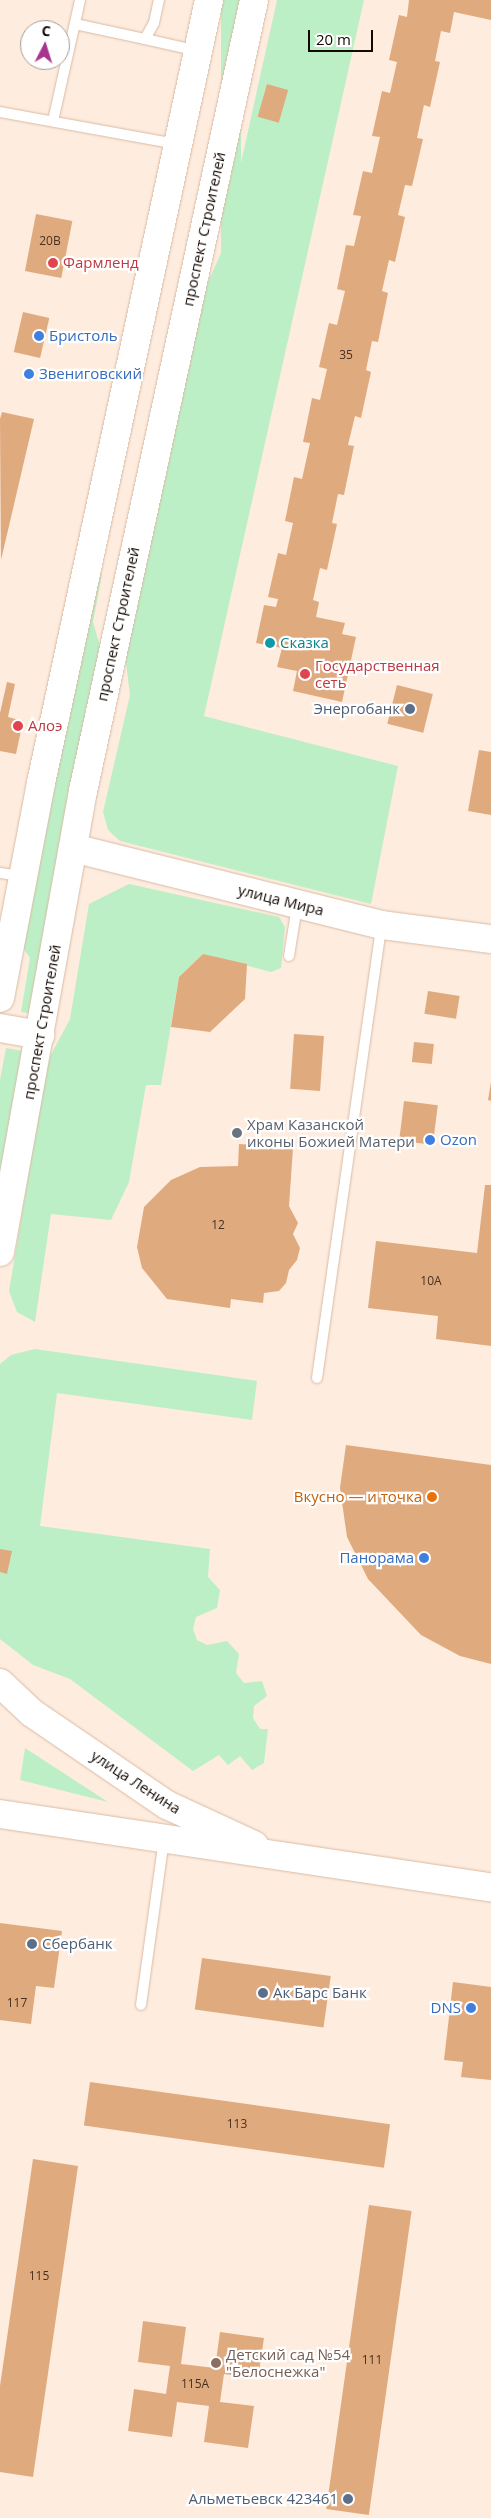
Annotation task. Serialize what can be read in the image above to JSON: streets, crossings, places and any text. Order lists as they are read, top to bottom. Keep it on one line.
{"streets":{"street":["проспект Строителей","улица Мира","улица Ленина"]},"crossings":[["проспект Строителей","улица Мира"]],"places":["Фармленд","Бристоль","Звениговский","Сказка","Государственная сеть","Энергобанк","Алоэ","Храм Казанской иконы Божией Матери","Ozon","Вкусно — и точка","Панорама","Сбербанк","Ак Барс Банк","DNS","Детский сад №54 \"Белоснежка\"","Альметьевск 423461"],"house_numbers":["20В","35","12","10А","117","113","115","111","115А"],"scale_bar":"20 m","north":"top"}
